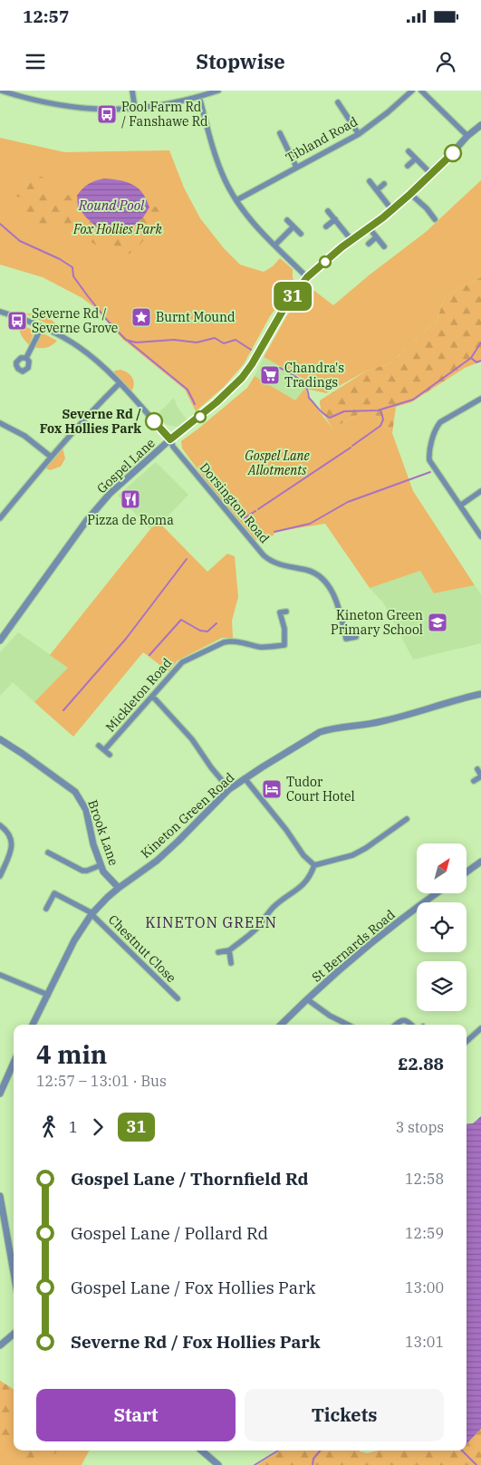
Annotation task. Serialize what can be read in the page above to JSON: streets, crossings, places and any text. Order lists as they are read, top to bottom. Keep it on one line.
{"streets":{"street":["Tibland Road","Gospel Lane","Dorsington Road","Mickleton Road","Kineton Green Road","Brook Lane","St Bernards Road","Chestnut Close"]},"crossings":[["Gospel Lane","Dorsington Road"],["Kineton Green Road","Brook Lane"],["Kineton Green Road","Chestnut Close"]],"districts":["KINETON GREEN"],"water":["Round Pool"],"parks":["Fox Hollies Park","Gospel Lane Allotments"],"places":{"bus stop":["Pool Farm Rd / Fanshawe Rd","Severne Rd / Severne Grove"],"place":["Burnt Mound"],"supermarket":["Chandra's Tradings"],"other":["Severne Rd / Fox Hollies Park"],"restaurant":["Pizza de Roma"],"school or university":["Kineton Green Primary School"],"hotel":["Tudor Court Hotel"]},"lines":["bus line 31"],"north":"top right","page":{"status":"12:57","header":"Stopwise","on_map":"31","heading":["4 min","12:57 – 13:01 · Bus","£2.88"],"legs":["1","31","3 stops"],"list":[{"name":"Gospel Lane / Thornfield Rd","value":"12:58"},{"name":"Gospel Lane / Pollard Rd","value":"12:59"},{"name":"Gospel Lane / Fox Hollies Park","value":"13:00"},{"name":"Severne Rd / Fox Hollies Park","value":"13:01"}],"buttons":["Start","Tickets"]}}
